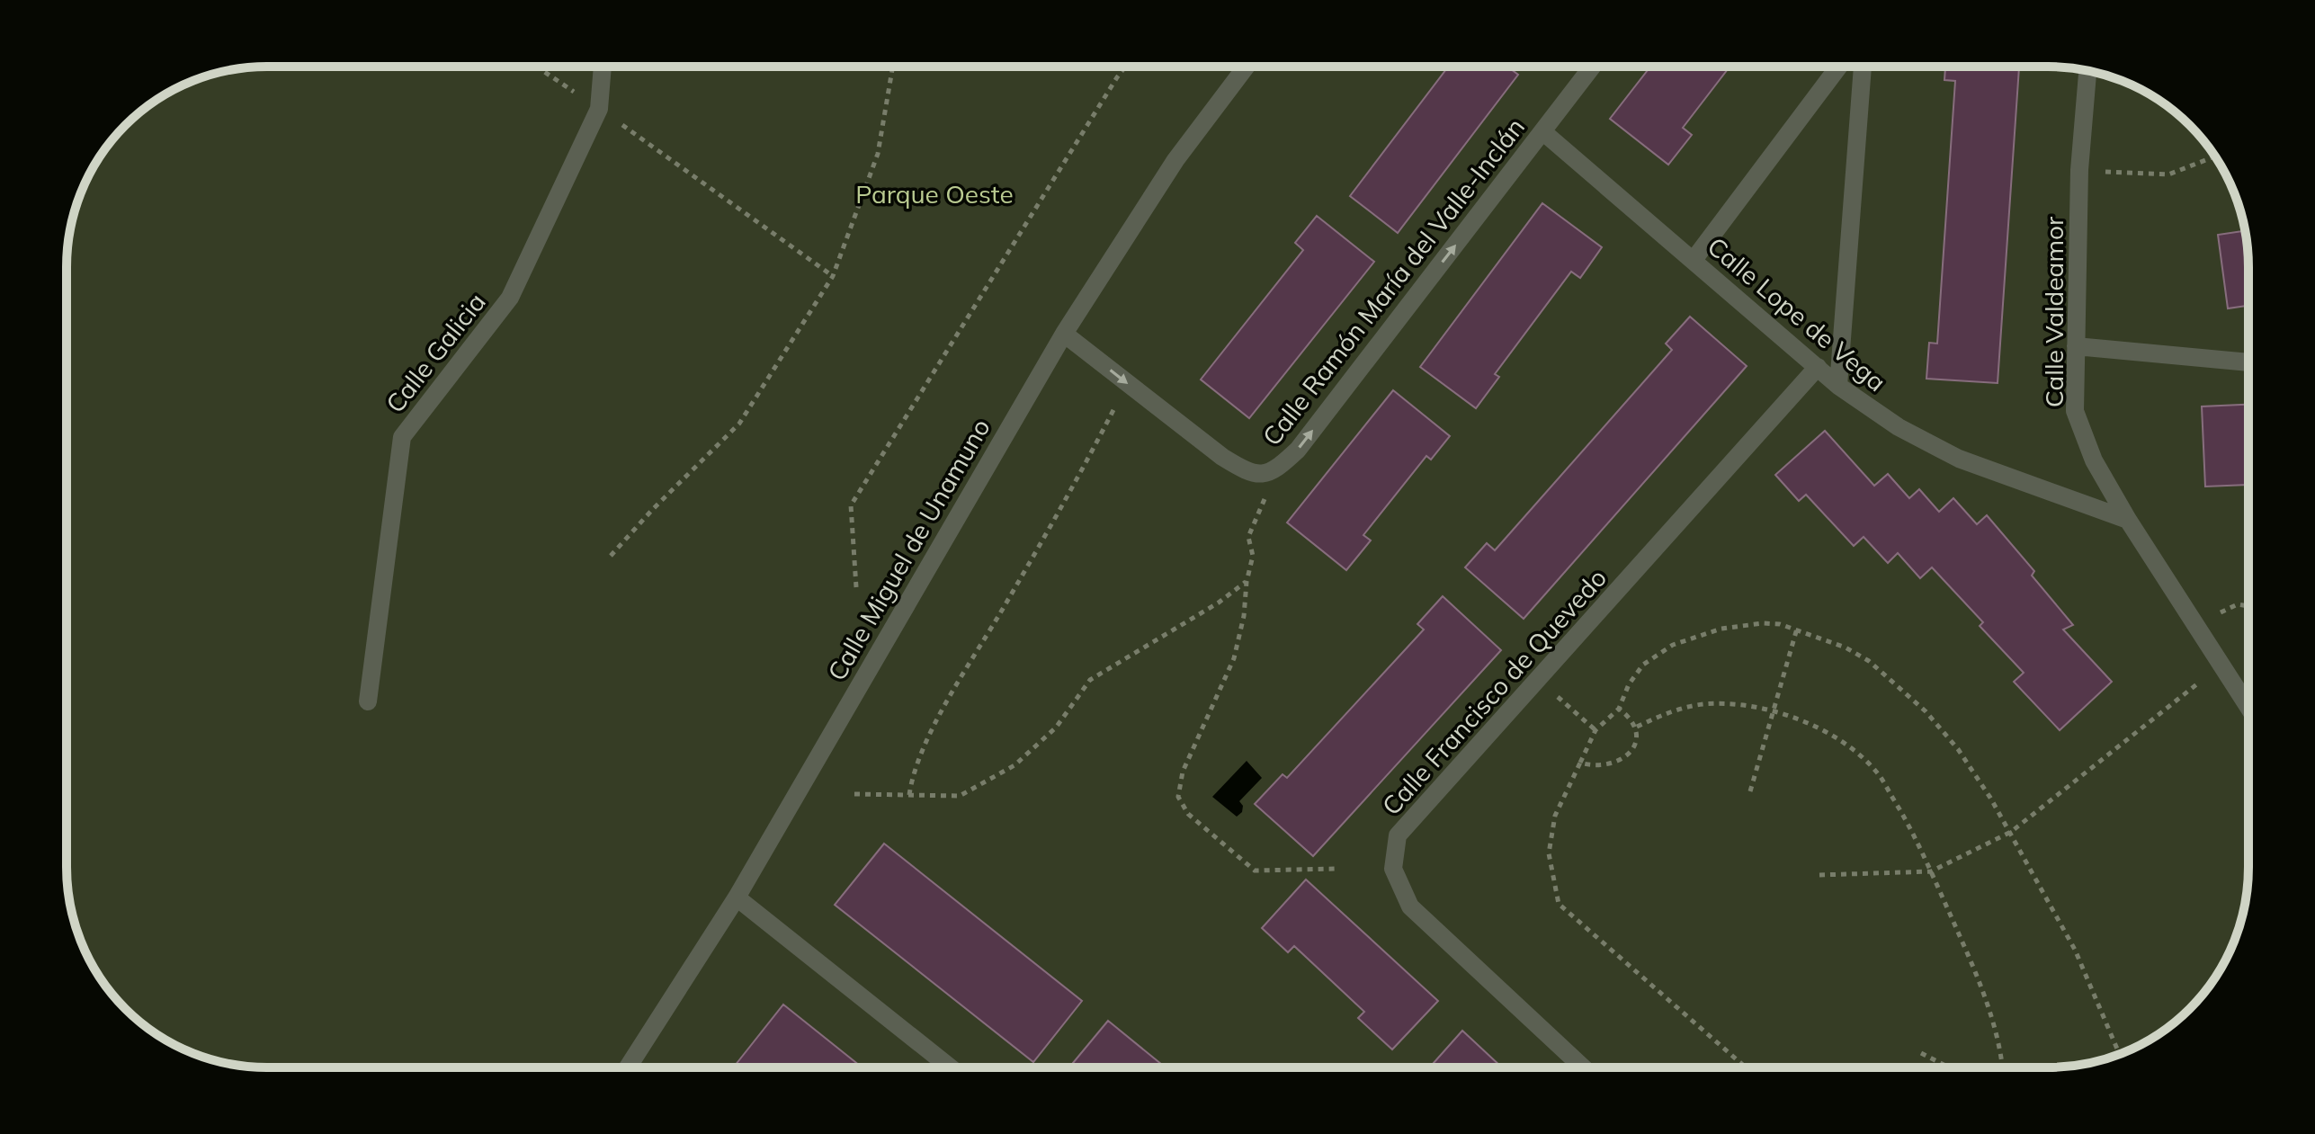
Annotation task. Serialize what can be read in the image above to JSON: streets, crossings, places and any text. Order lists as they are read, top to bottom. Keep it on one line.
{"streets":{"street":["Calle Ramón María del Valle-Inclán","Calle Valdeamor","Calle Lope de Vega","Calle Galicia","Calle Miguel de Unamuno","Calle Francisco de Quevedo"]},"crossings":[["Calle Ramón María del Valle-Inclán","Calle Lope de Vega"],["Calle Ramón María del Valle-Inclán","Calle Miguel de Unamuno"],["Calle Valdeamor","Calle Lope de Vega"],["Calle Lope de Vega","Calle Francisco de Quevedo"]],"one_way":["Calle Ramón María del Valle-Inclán"],"parks":["Parque Oeste"]}
